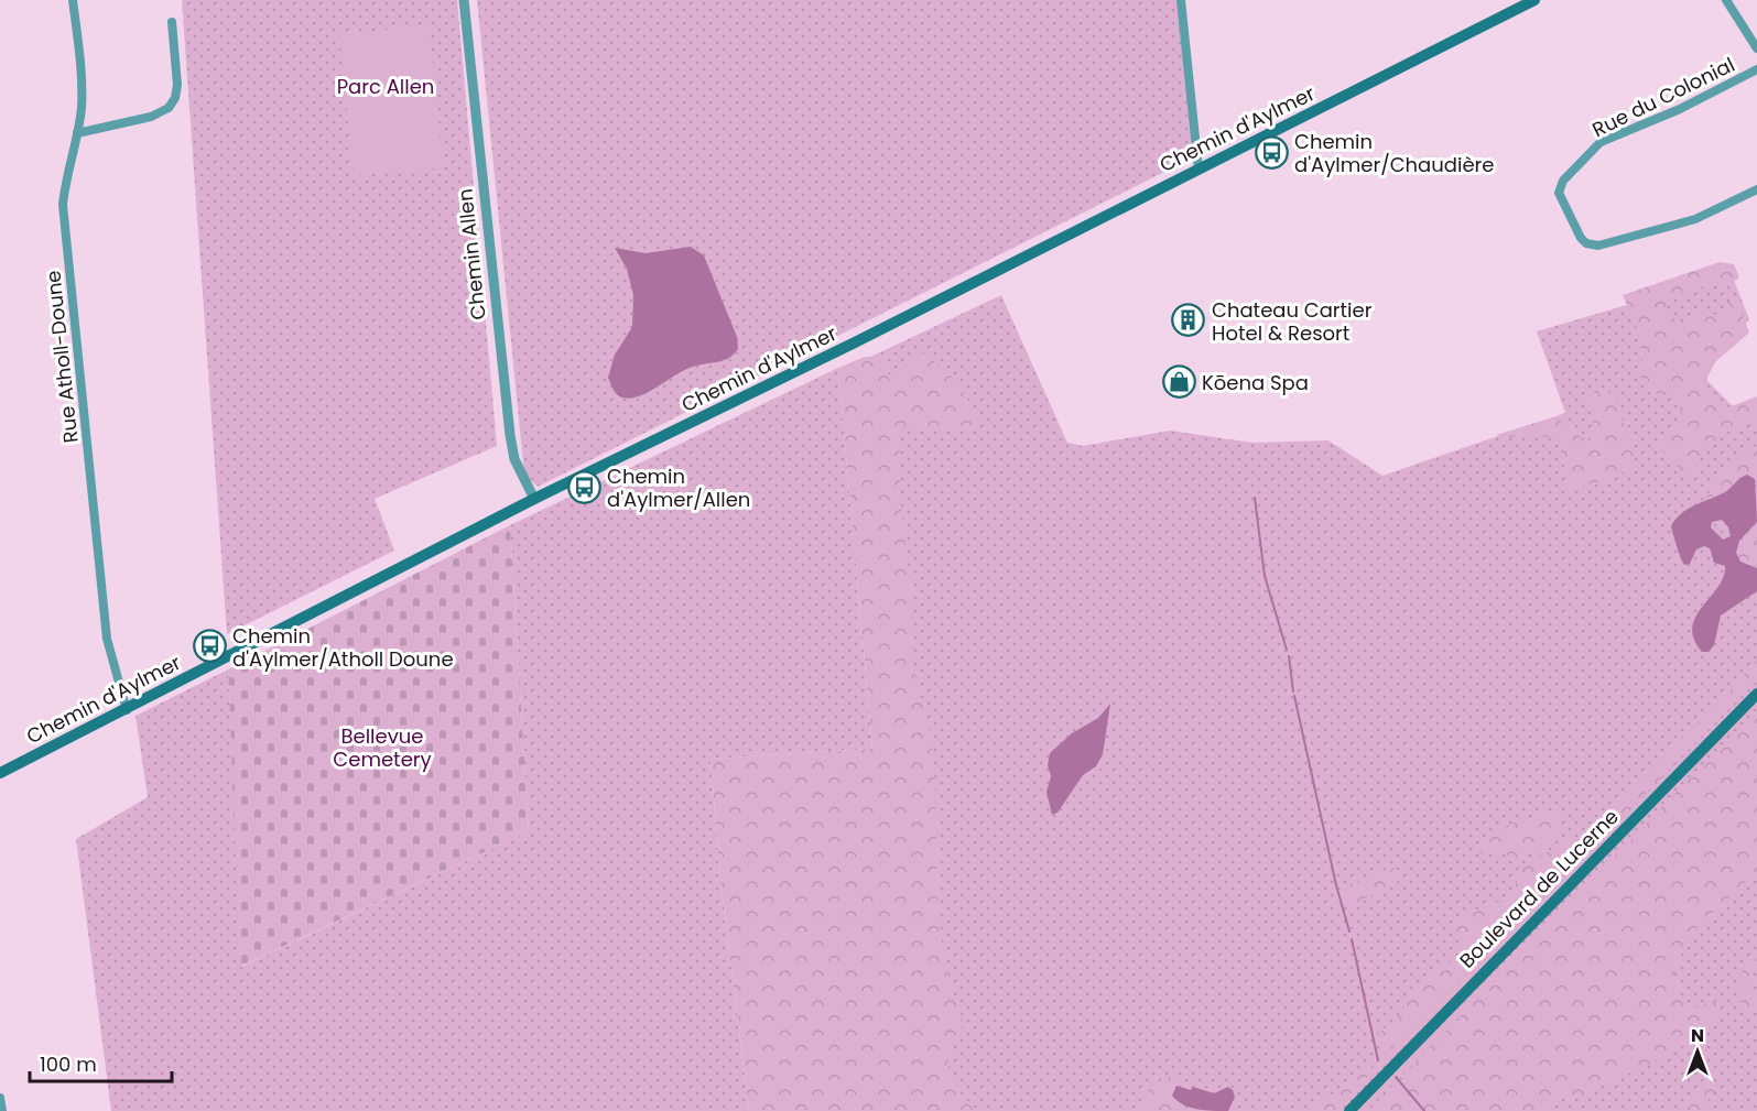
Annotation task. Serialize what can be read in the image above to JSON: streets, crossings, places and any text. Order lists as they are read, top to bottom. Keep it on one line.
{"streets":{"main road":["Chemin d'Aylmer","Boulevard de Lucerne"],"street":["Rue du Colonial","Chemin Allen","Rue Atholl-Doune"]},"crossings":[["Chemin d'Aylmer","Chemin Allen"],["Chemin d'Aylmer","Rue Atholl-Doune"]],"parks":["Parc Allen","Bellevue Cemetery"],"places":{"bus stop":["Chemin d'Aylmer/Chaudière","Chemin d'Aylmer/Allen","Chemin d'Aylmer/Atholl Doune"],"building":["Chateau Cartier Hotel & Resort"],"shop":["Kōena Spa"]},"scale_bar":"100 m","north":"top"}
